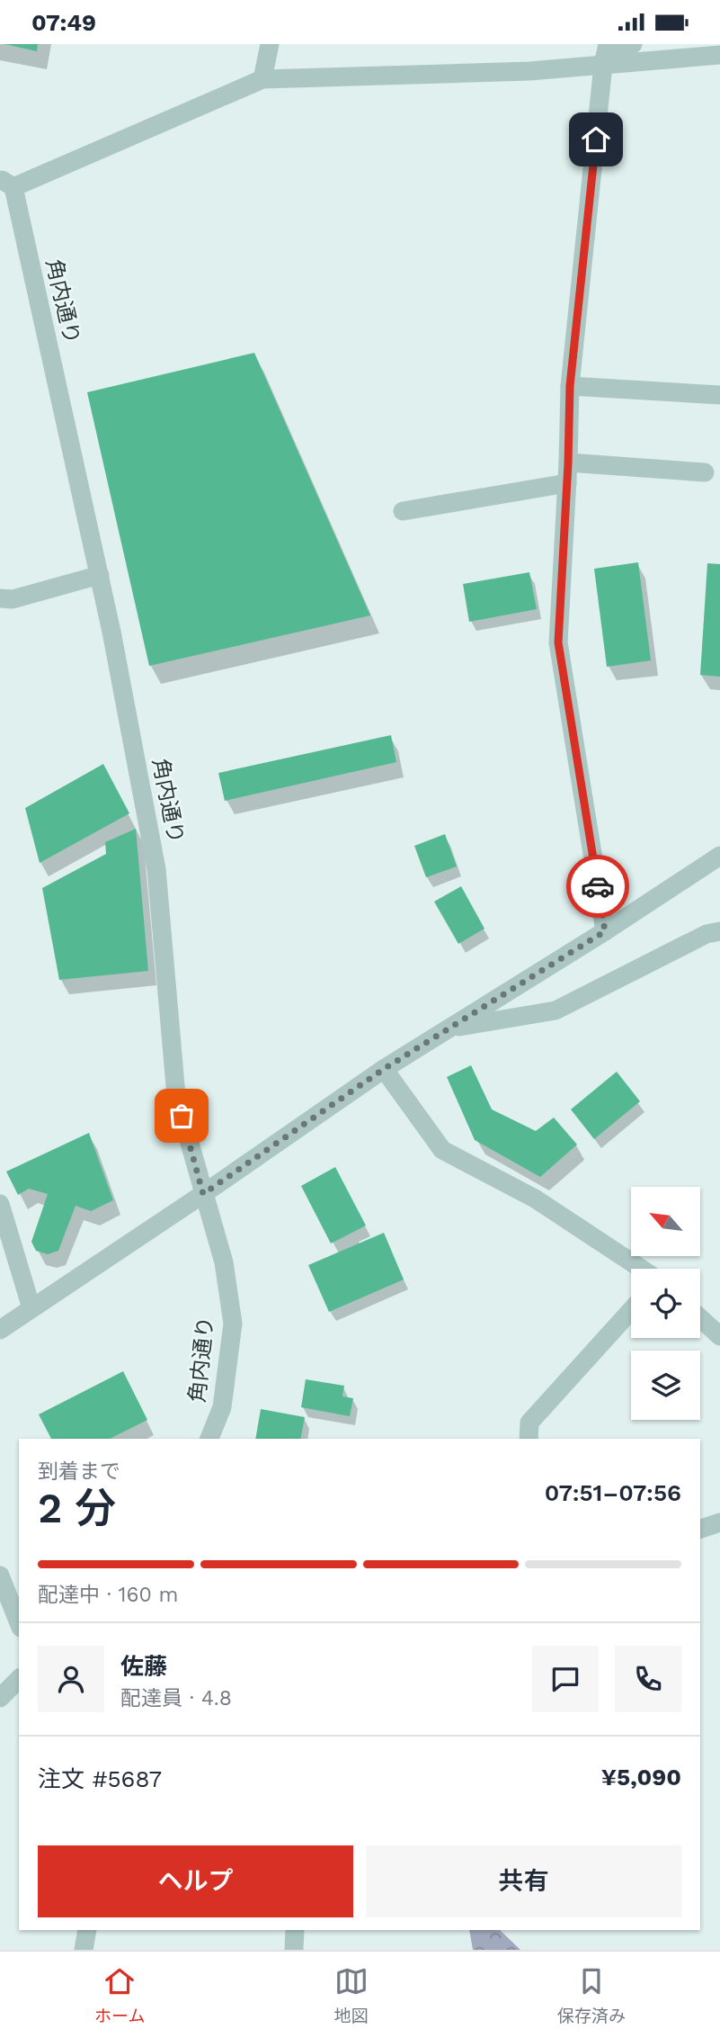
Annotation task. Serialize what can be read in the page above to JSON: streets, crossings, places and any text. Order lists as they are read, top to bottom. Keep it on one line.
{"streets":{"street":["角内通り"]},"north":"top left","page":{"status":"07:49","heading":["2 分","到着まで","07:51–07:56"],"panel":["佐藤","配達員 · 4.8","注文 #5687","¥5,090"],"bar":"配達中 · 160 m","buttons":["ヘルプ","共有"],"tabs":["ホーム","地図","保存済み"]}}
